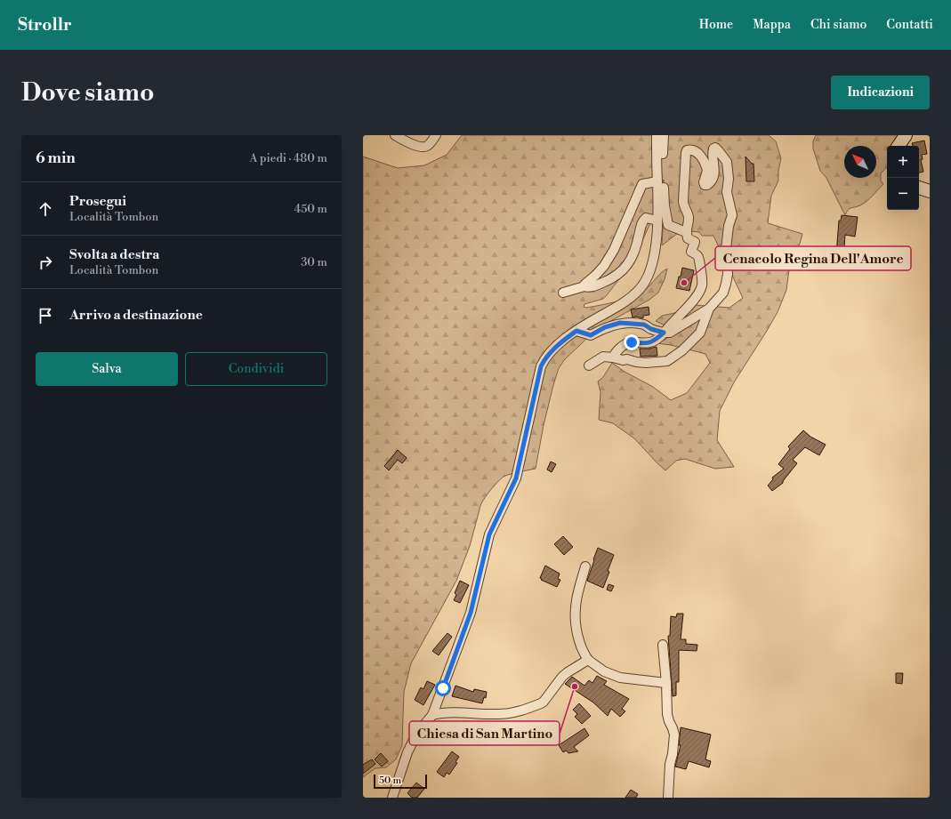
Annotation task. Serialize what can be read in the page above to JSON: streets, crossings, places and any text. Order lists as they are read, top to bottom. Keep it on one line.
{"places":["Cenacolo Regina Dell'Amore","Chiesa di San Martino"],"scale_bar":"50 m","north":"top left","page":{"header":"Strollr","nav":["Home","Mappa","Chi siamo","Contatti"],"buttons":["Indicazioni",["Salva","Condividi"]],"title":"Dove siamo","heading":["6 min","A piedi · 480 m"],"map_buttons":["+","−"],"list":[["Prosegui","Località Tombon","450 m"],["Svolta a destra","Località Tombon","30 m"],"Arrivo a destinazione"],"scale":"50 m"}}
